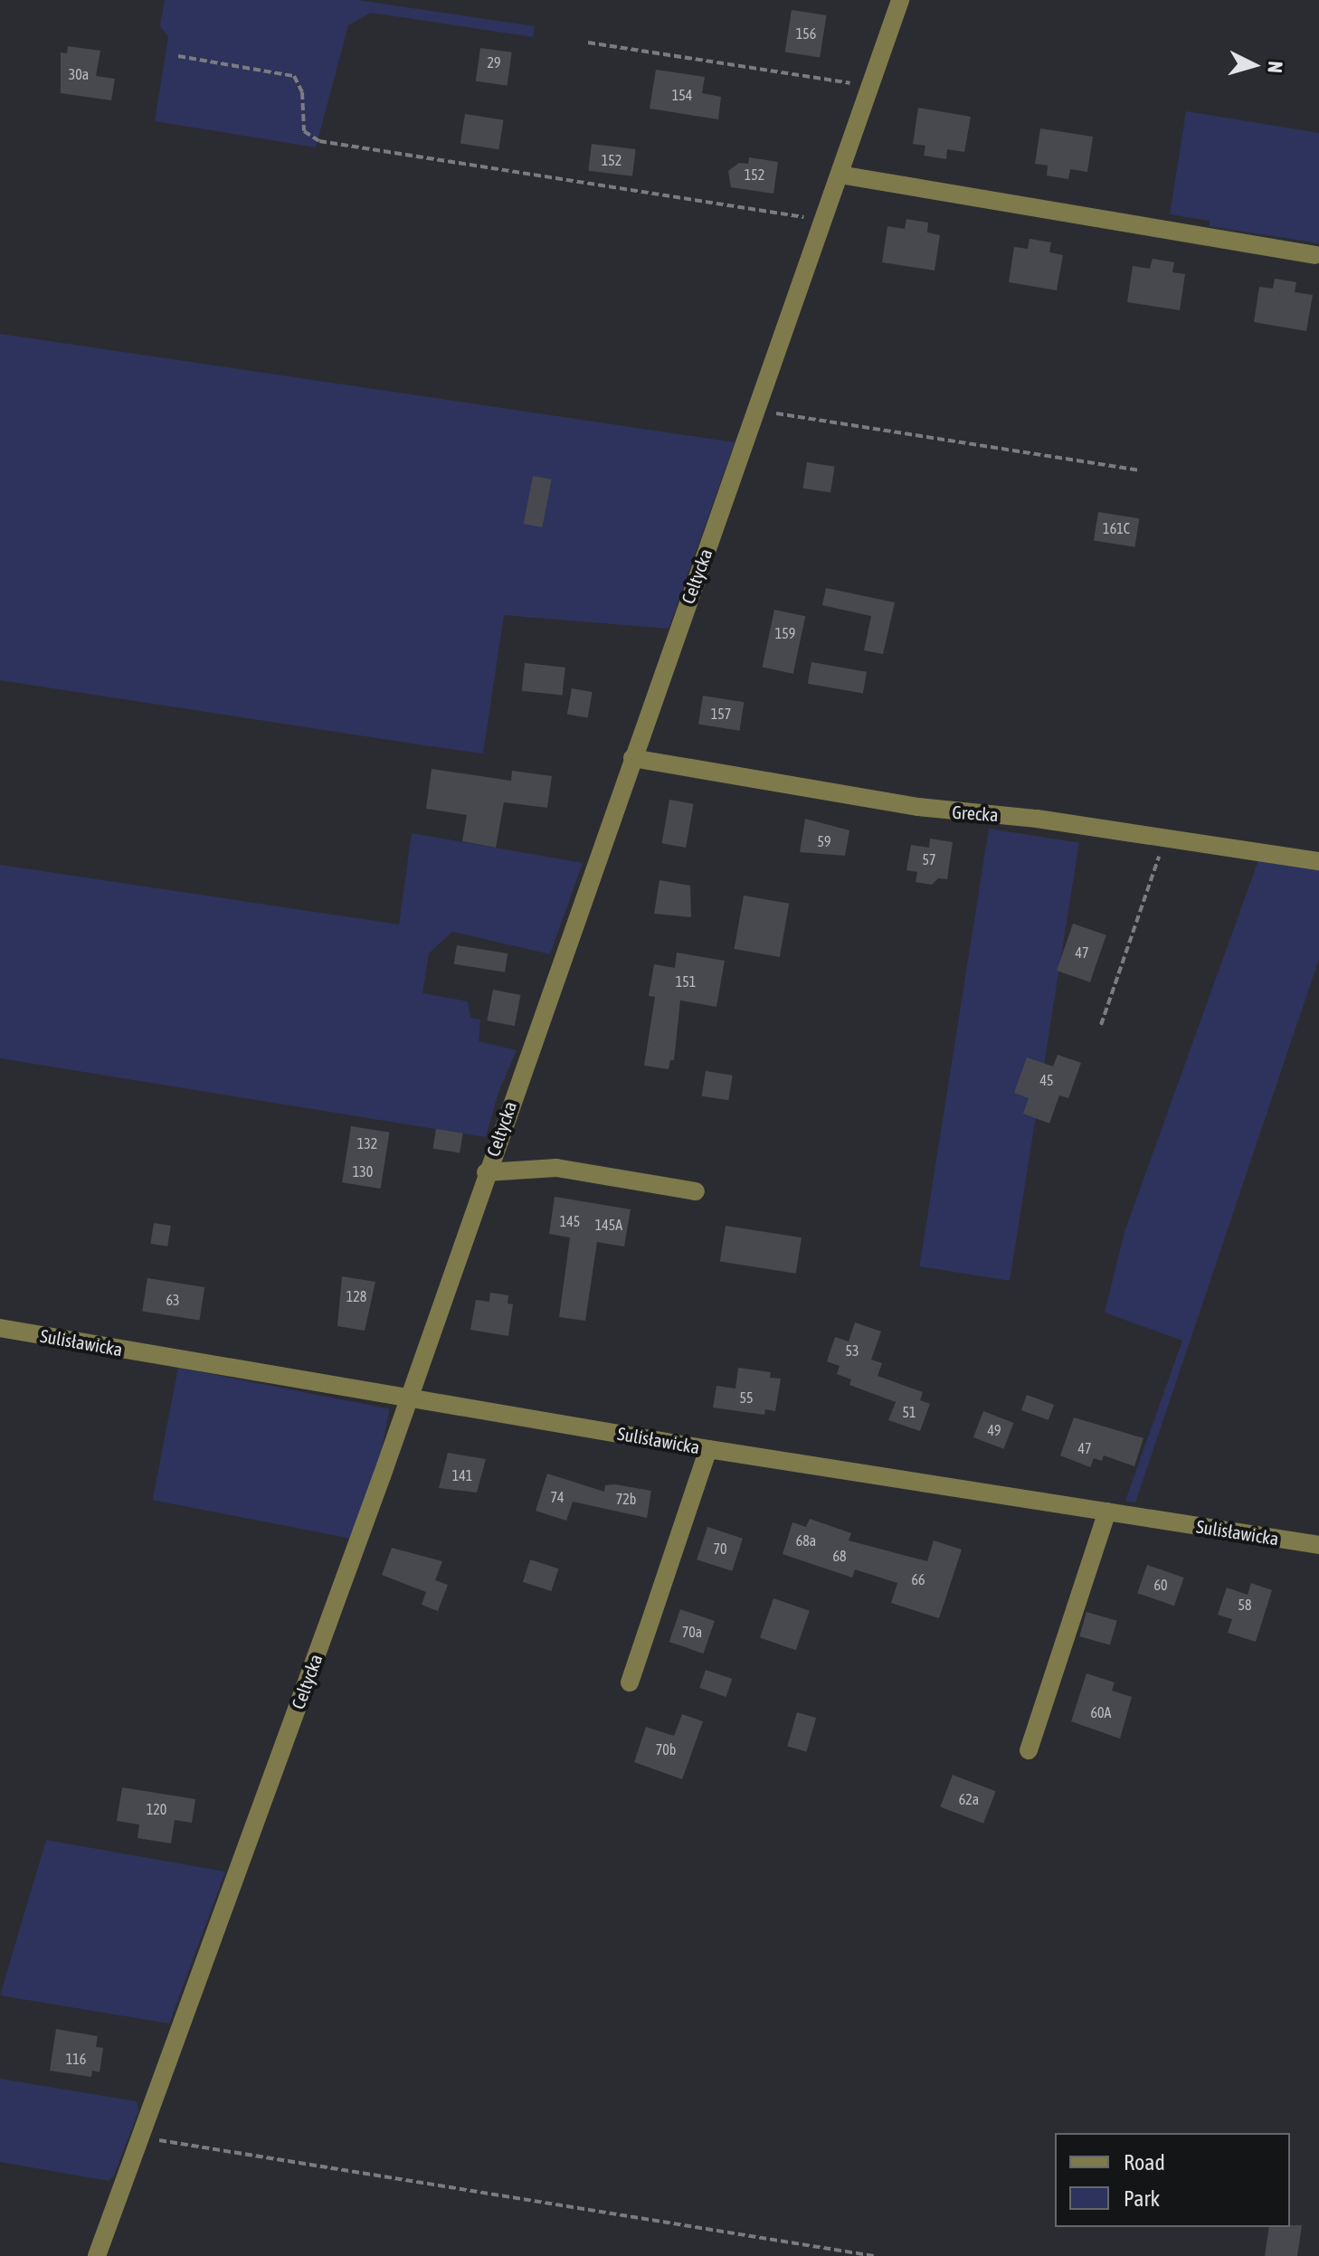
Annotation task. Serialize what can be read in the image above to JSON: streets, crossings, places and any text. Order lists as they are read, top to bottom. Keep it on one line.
{"streets":{"street":["Celtycka","Grecka","Sulisławicka"]},"crossings":[["Celtycka","Grecka"],["Celtycka","Sulisławicka"]],"house_numbers":["156","29","30a","154","152","152","161C","159","157","59","57","47","151","45","132","130","145","145A","128","63","53","55","51","49","47","141","74","72b","68a","70","68","66","60","58","70a","60A","70b","62a","120","116"],"legend":["Road","Park"],"north":"right"}
